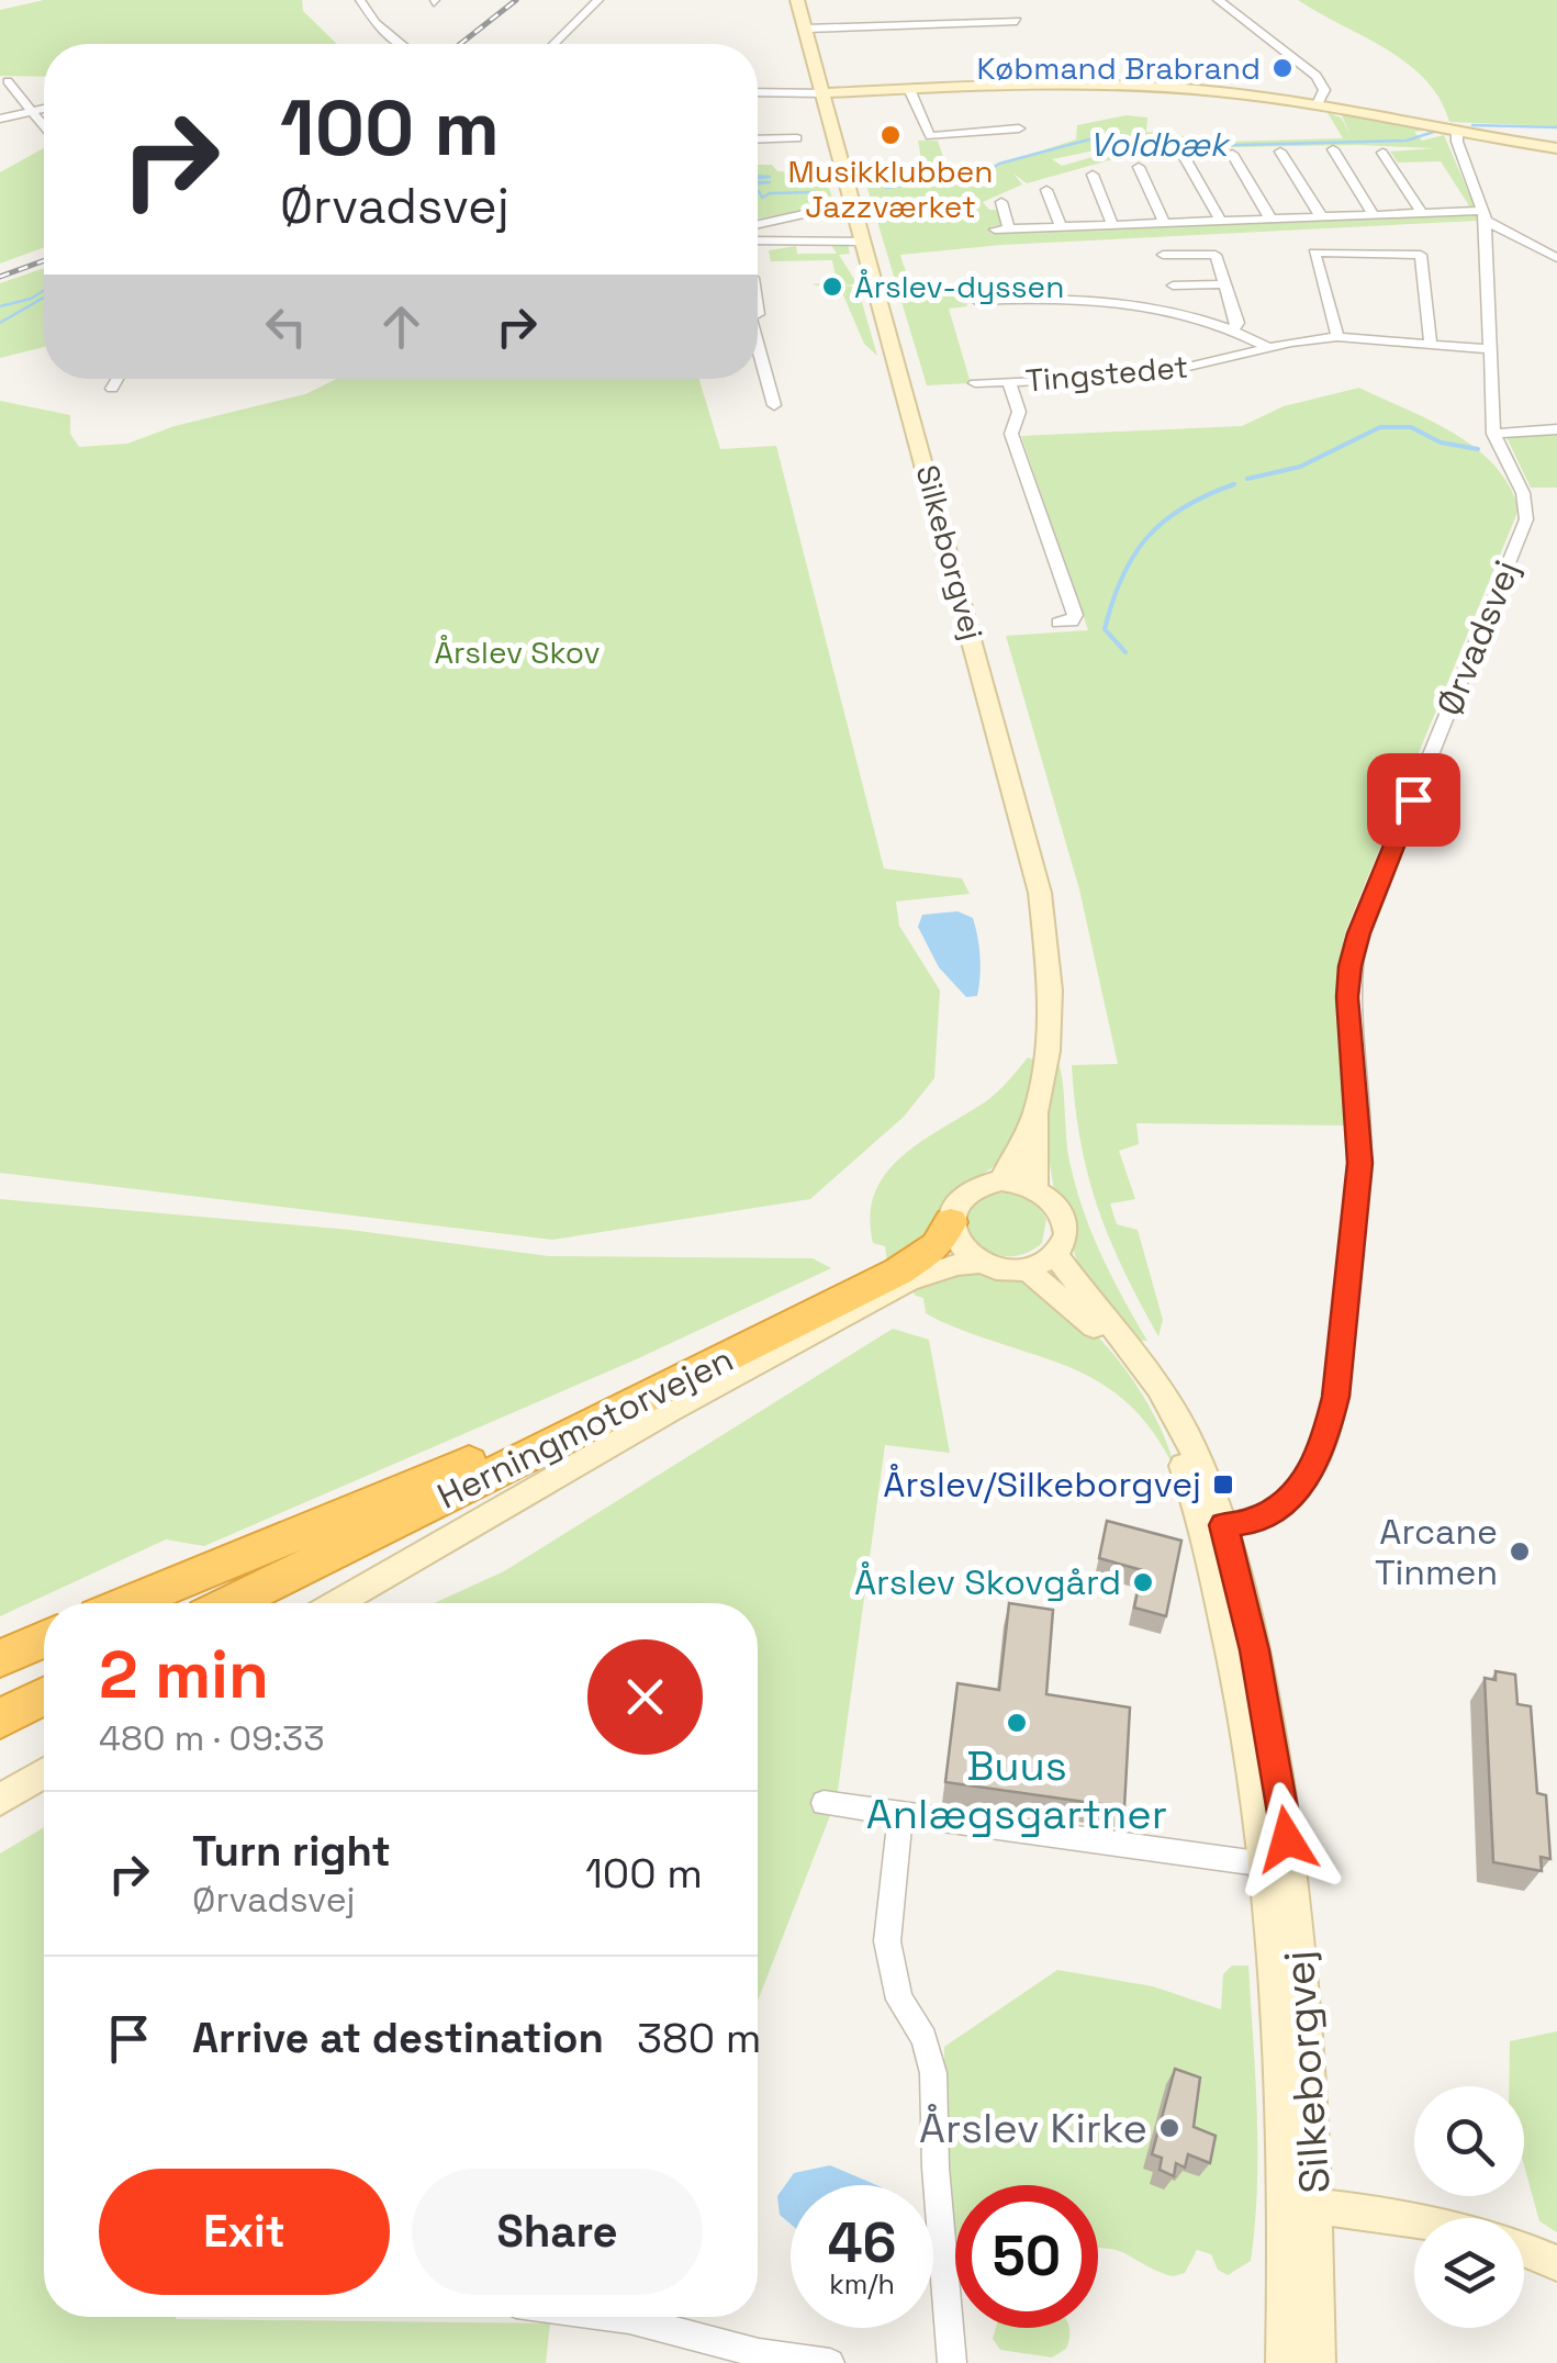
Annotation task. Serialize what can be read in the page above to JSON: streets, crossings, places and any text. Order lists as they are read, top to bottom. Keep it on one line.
{"streets":{"highway":["Herningmotorvejen"],"main road":["Silkeborgvej"],"street":["Tingstedet","Ørvadsvej"]},"crossings":[["Tingstedet","Ørvadsvej"],["Silkeborgvej","Ørvadsvej"],["Silkeborgvej","Herningmotorvejen"]],"water":["Voldbæk"],"parks":["Årslev Skov"],"places":{"other":["Købmand Brabrand","Musikklubben Jazzværket","Årslev-dyssen","Arcane Tinmen","Årslev Skovgård","Buus Anlægsgartner","Årslev Kirke"],"transit":["Årslev/Silkeborgvej"]},"page":{"turn":["100 m","Ørvadsvej"],"heading":["2 min","480 m · 09:33"],"list":[{"name":"Turn right","note":"Ørvadsvej","value":"100 m"},{"name":"Arrive at destination","value":"380 m"}],"buttons":["Exit","Share"],"speed":"46 km/h","limit":"50"}}
